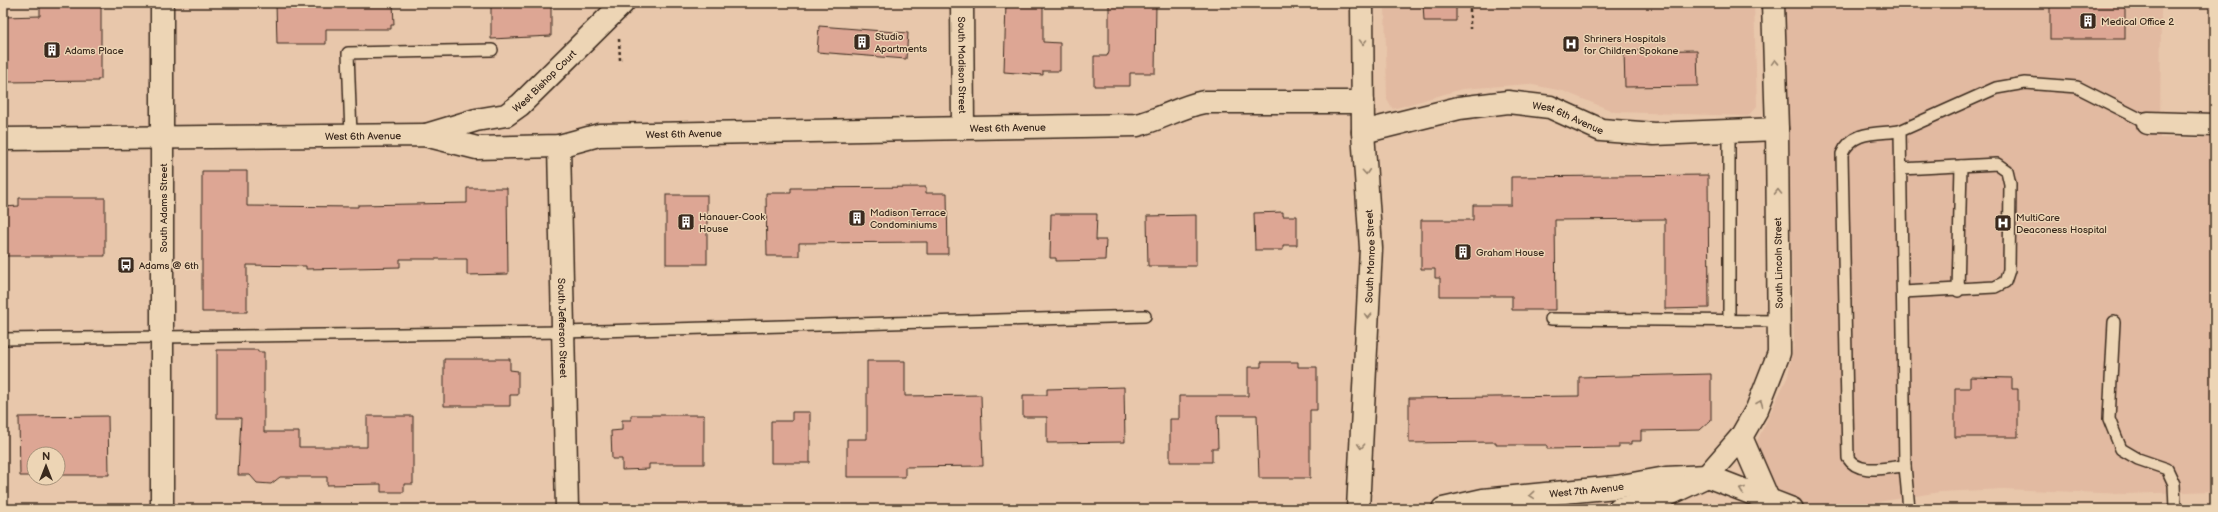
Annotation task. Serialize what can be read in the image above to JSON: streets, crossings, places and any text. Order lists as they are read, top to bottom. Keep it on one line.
{"streets":{"street":["South Madison Street","West Bishop Court","West 6th Avenue","South Adams Street","South Monroe Street","South Lincoln Street","South Jefferson Street","West 7th Avenue"]},"crossings":[["South Madison Street","West 6th Avenue"],["West Bishop Court","West 6th Avenue"],["West 6th Avenue","South Adams Street"],["West 6th Avenue","South Monroe Street"],["West 6th Avenue","South Lincoln Street"],["West 6th Avenue","South Jefferson Street"]],"one_way":["South Monroe Street","South Lincoln Street","West 7th Avenue"],"places":{"building":["Medical Office 2","Studio Apartments","Adams Place","Madison Terrace Condominiums","Hanauer-Cook House","Graham House"],"hospital":["Shriners Hospitals for Children Spokane","MultiCare Deaconess Hospital"],"bus stop":["Adams @ 6th"]},"north":"top"}
